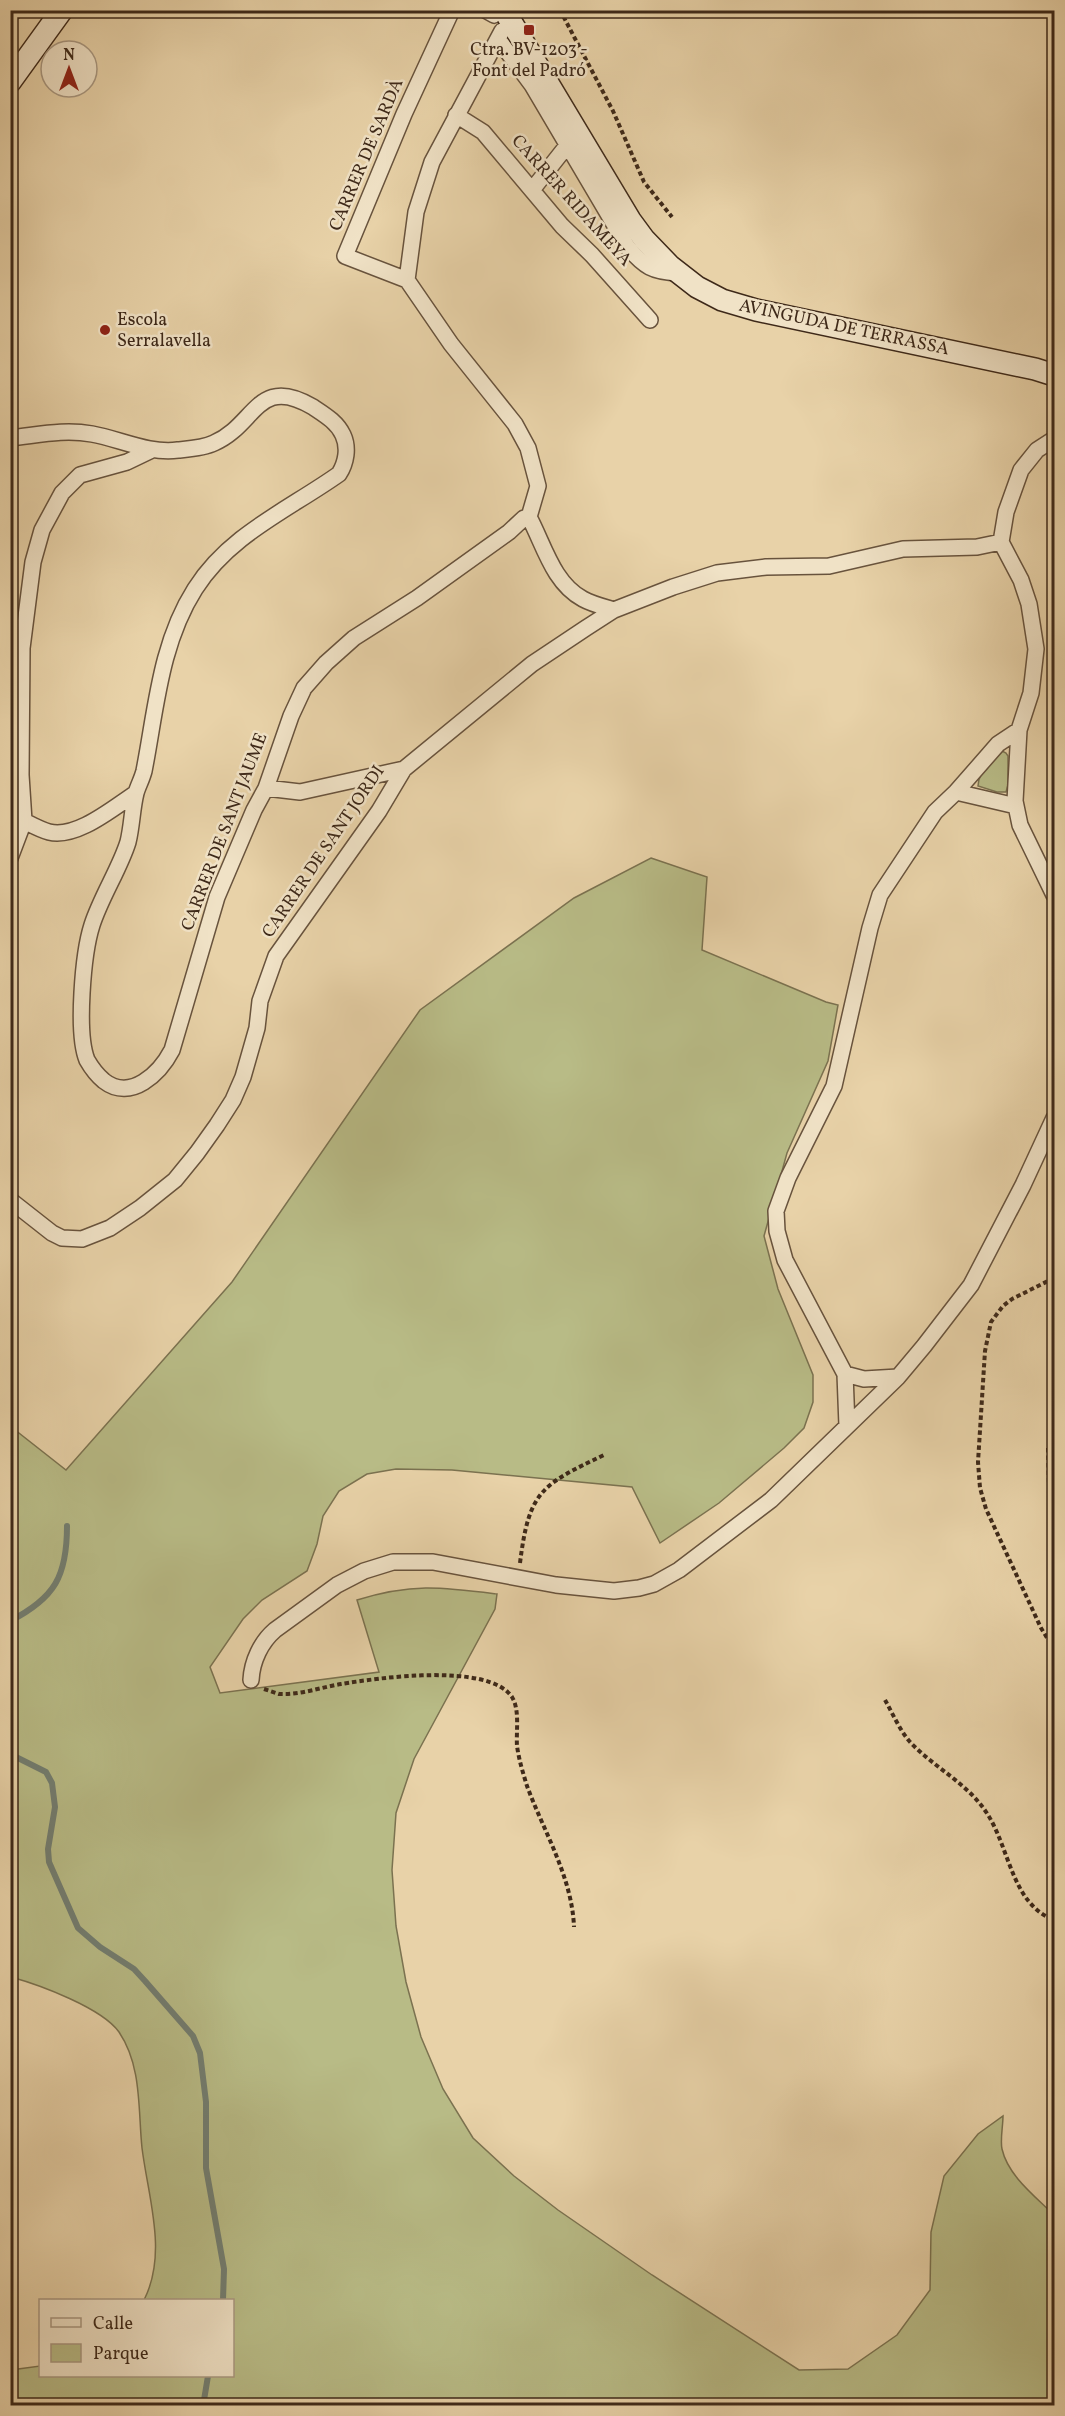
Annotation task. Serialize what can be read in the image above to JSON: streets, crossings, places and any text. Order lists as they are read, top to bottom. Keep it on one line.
{"streets":{"street":["CARRER DE SARDÀ","CARRER RIDAMEYA","AVINGUDA DE TERRASSA","CARRER DE SANT JAUME","CARRER DE SANT JORDI"]},"places":{"transit":["Ctra. BV-1203 - Font del Padró"],"other":["Escola Serralavella"]},"legend":["Calle","Parque"],"north":"top"}
